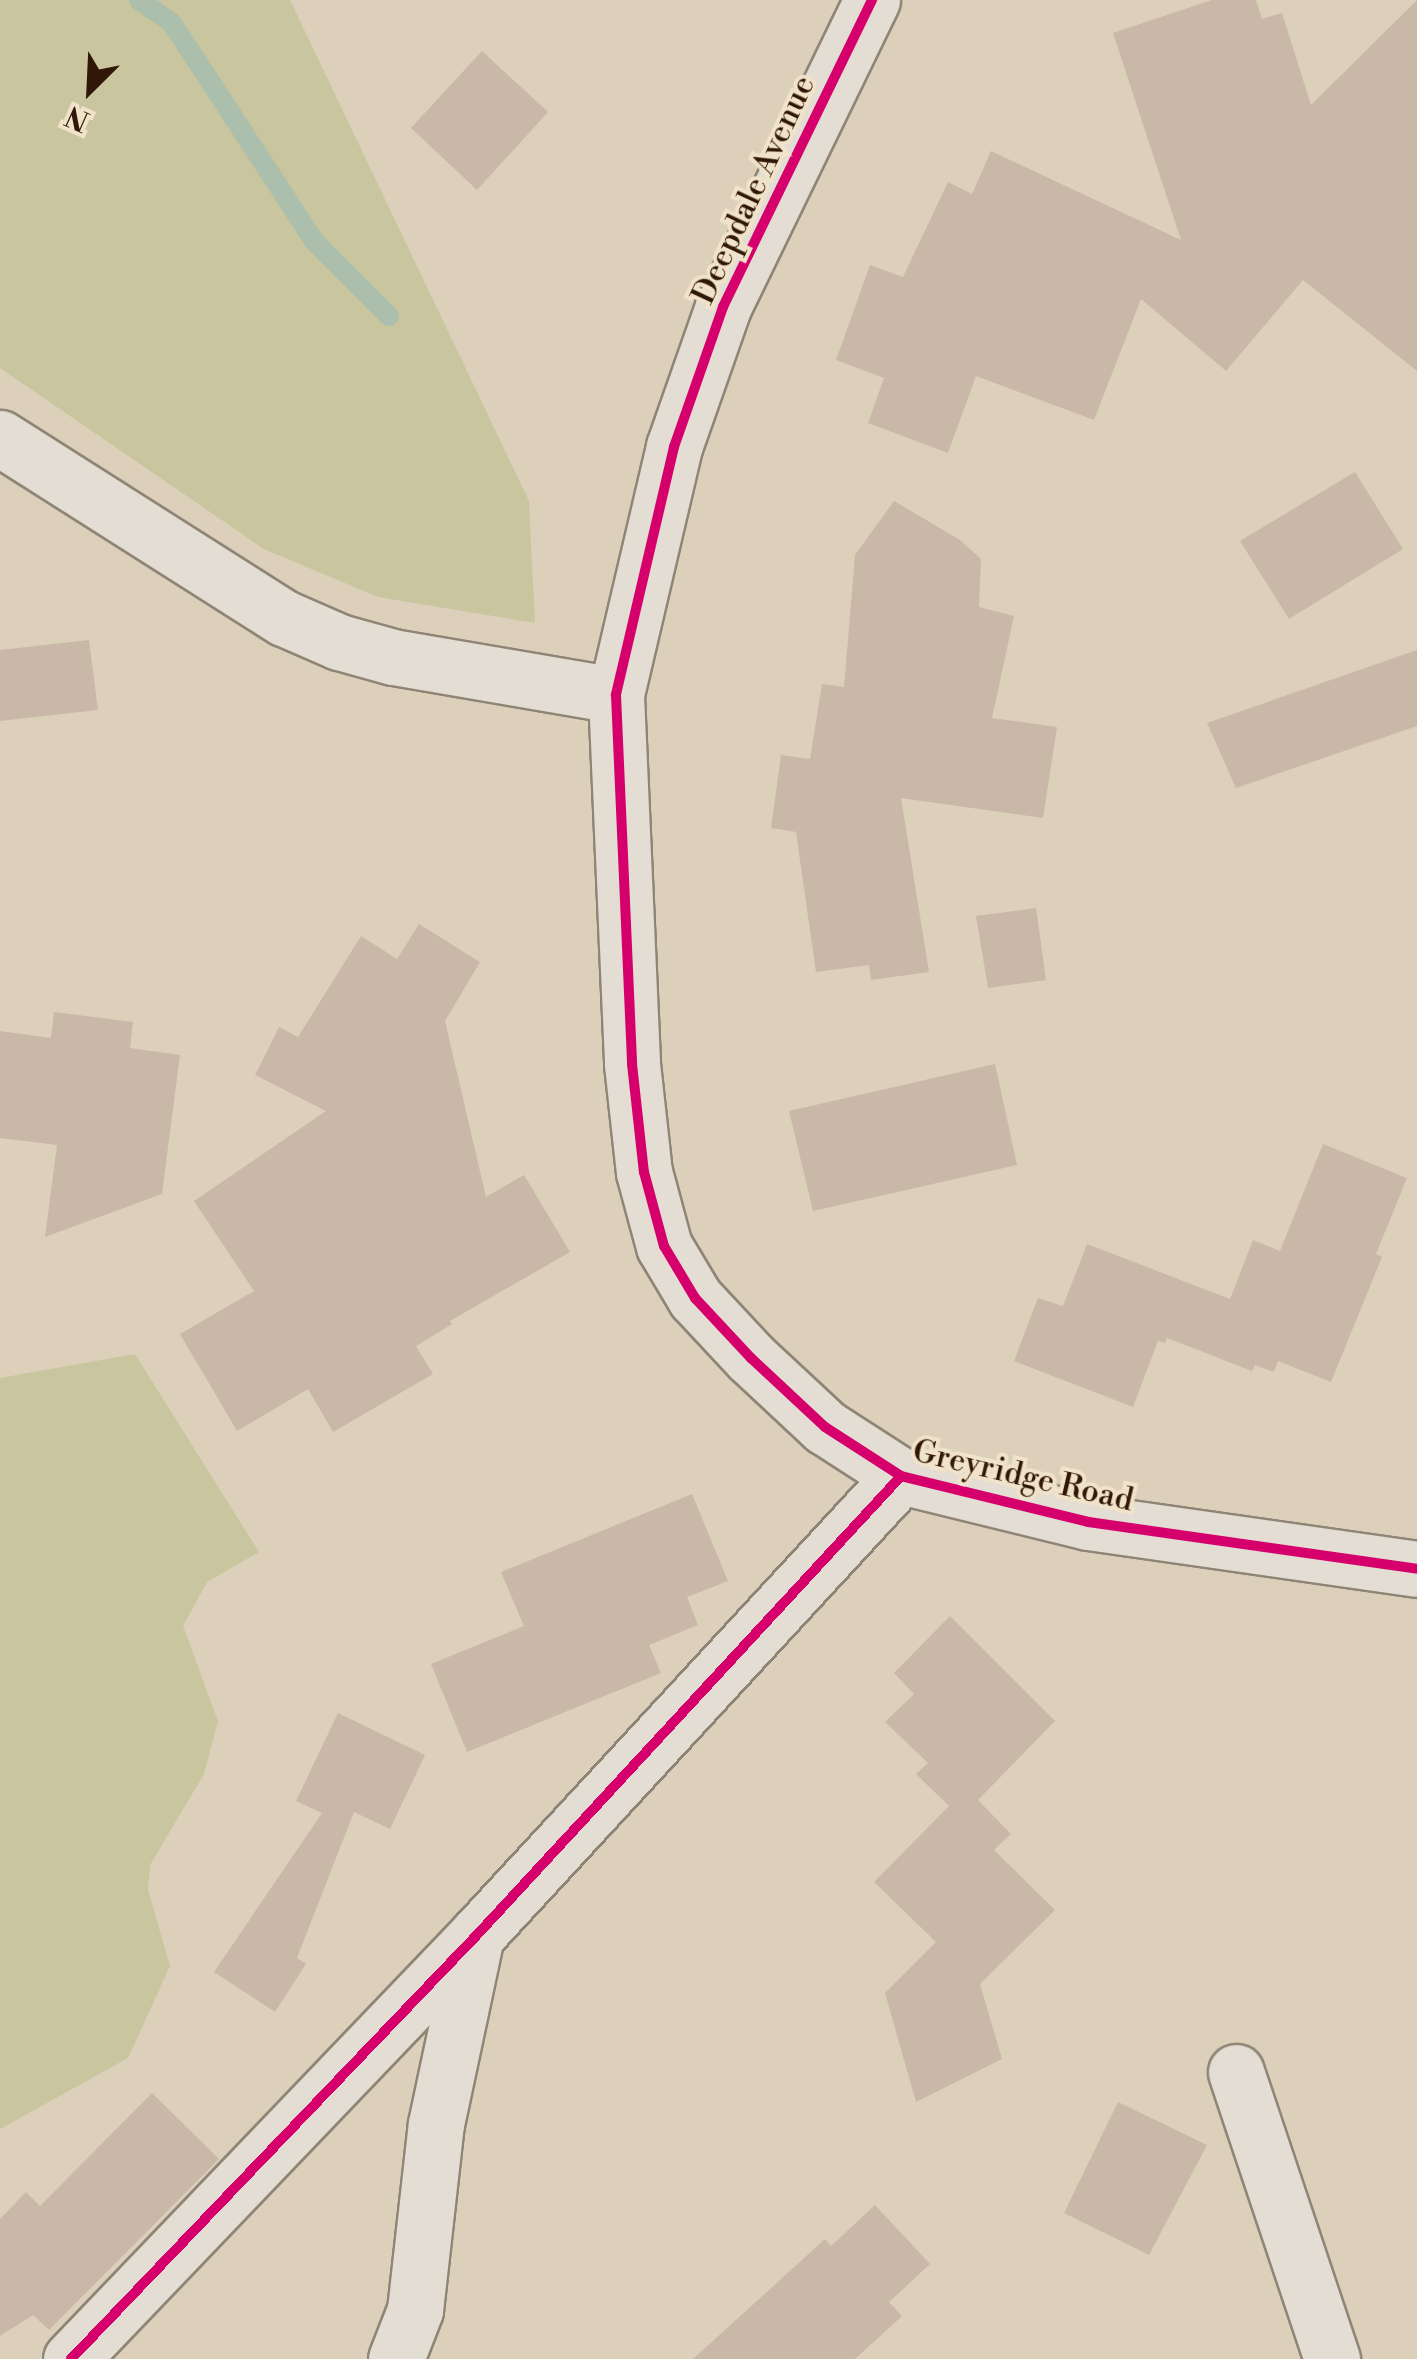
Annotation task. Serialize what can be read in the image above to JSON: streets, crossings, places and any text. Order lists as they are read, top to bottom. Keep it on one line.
{"streets":{"street":["Deepdale Avenue","Greyridge Road"]},"crossings":[["Deepdale Avenue","Greyridge Road"]],"north":"bottom left"}
